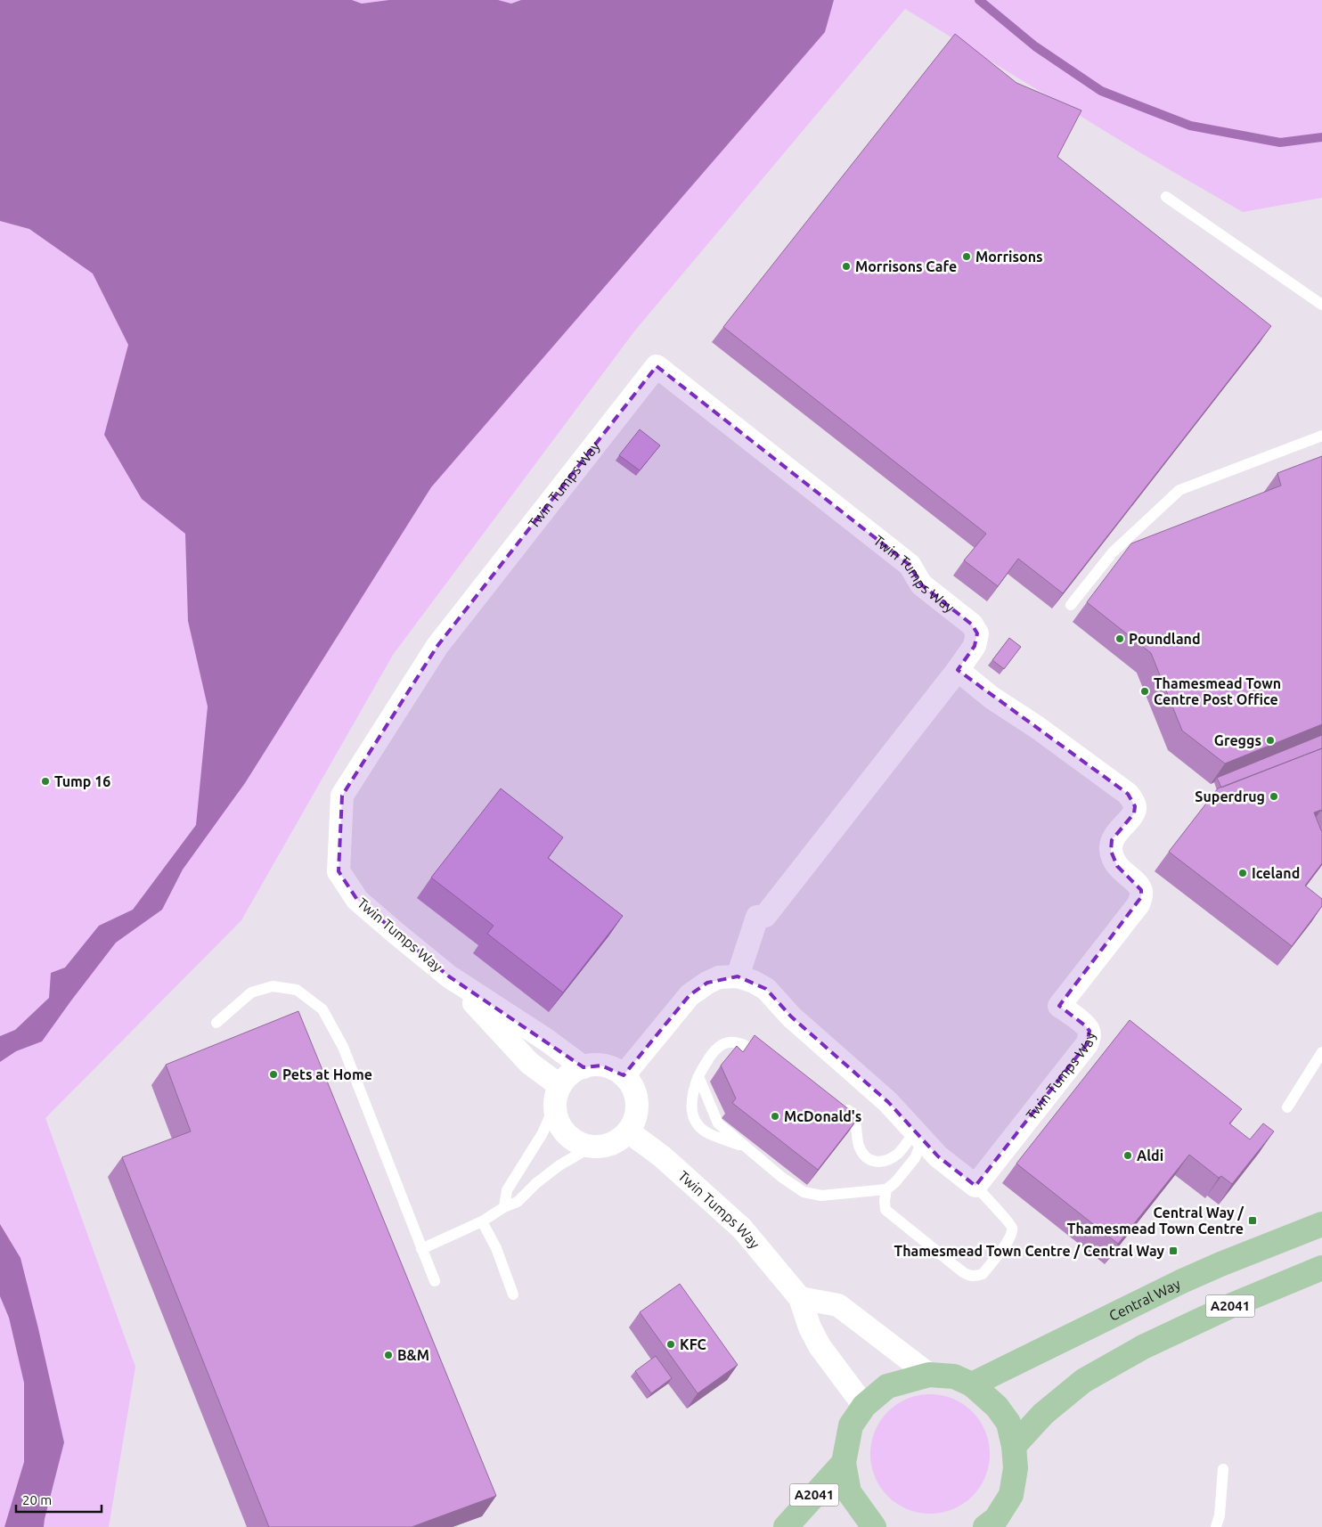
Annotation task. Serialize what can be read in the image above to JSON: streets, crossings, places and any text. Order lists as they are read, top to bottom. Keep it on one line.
{"streets":{"main road":["Central Way","A2041"],"street":["Twin Tumps Way"]},"places":{"other":["Morrisons","Morrisons Cafe","Poundland","Thamesmead Town Centre Post Office","Greggs","Tump 16","Superdrug","Iceland","Pets at Home","McDonald's","Aldi","KFC","B&M"],"transit":["Central Way / Thamesmead Town Centre","Thamesmead Town Centre / Central Way"]},"scale_bar":"20 m"}
